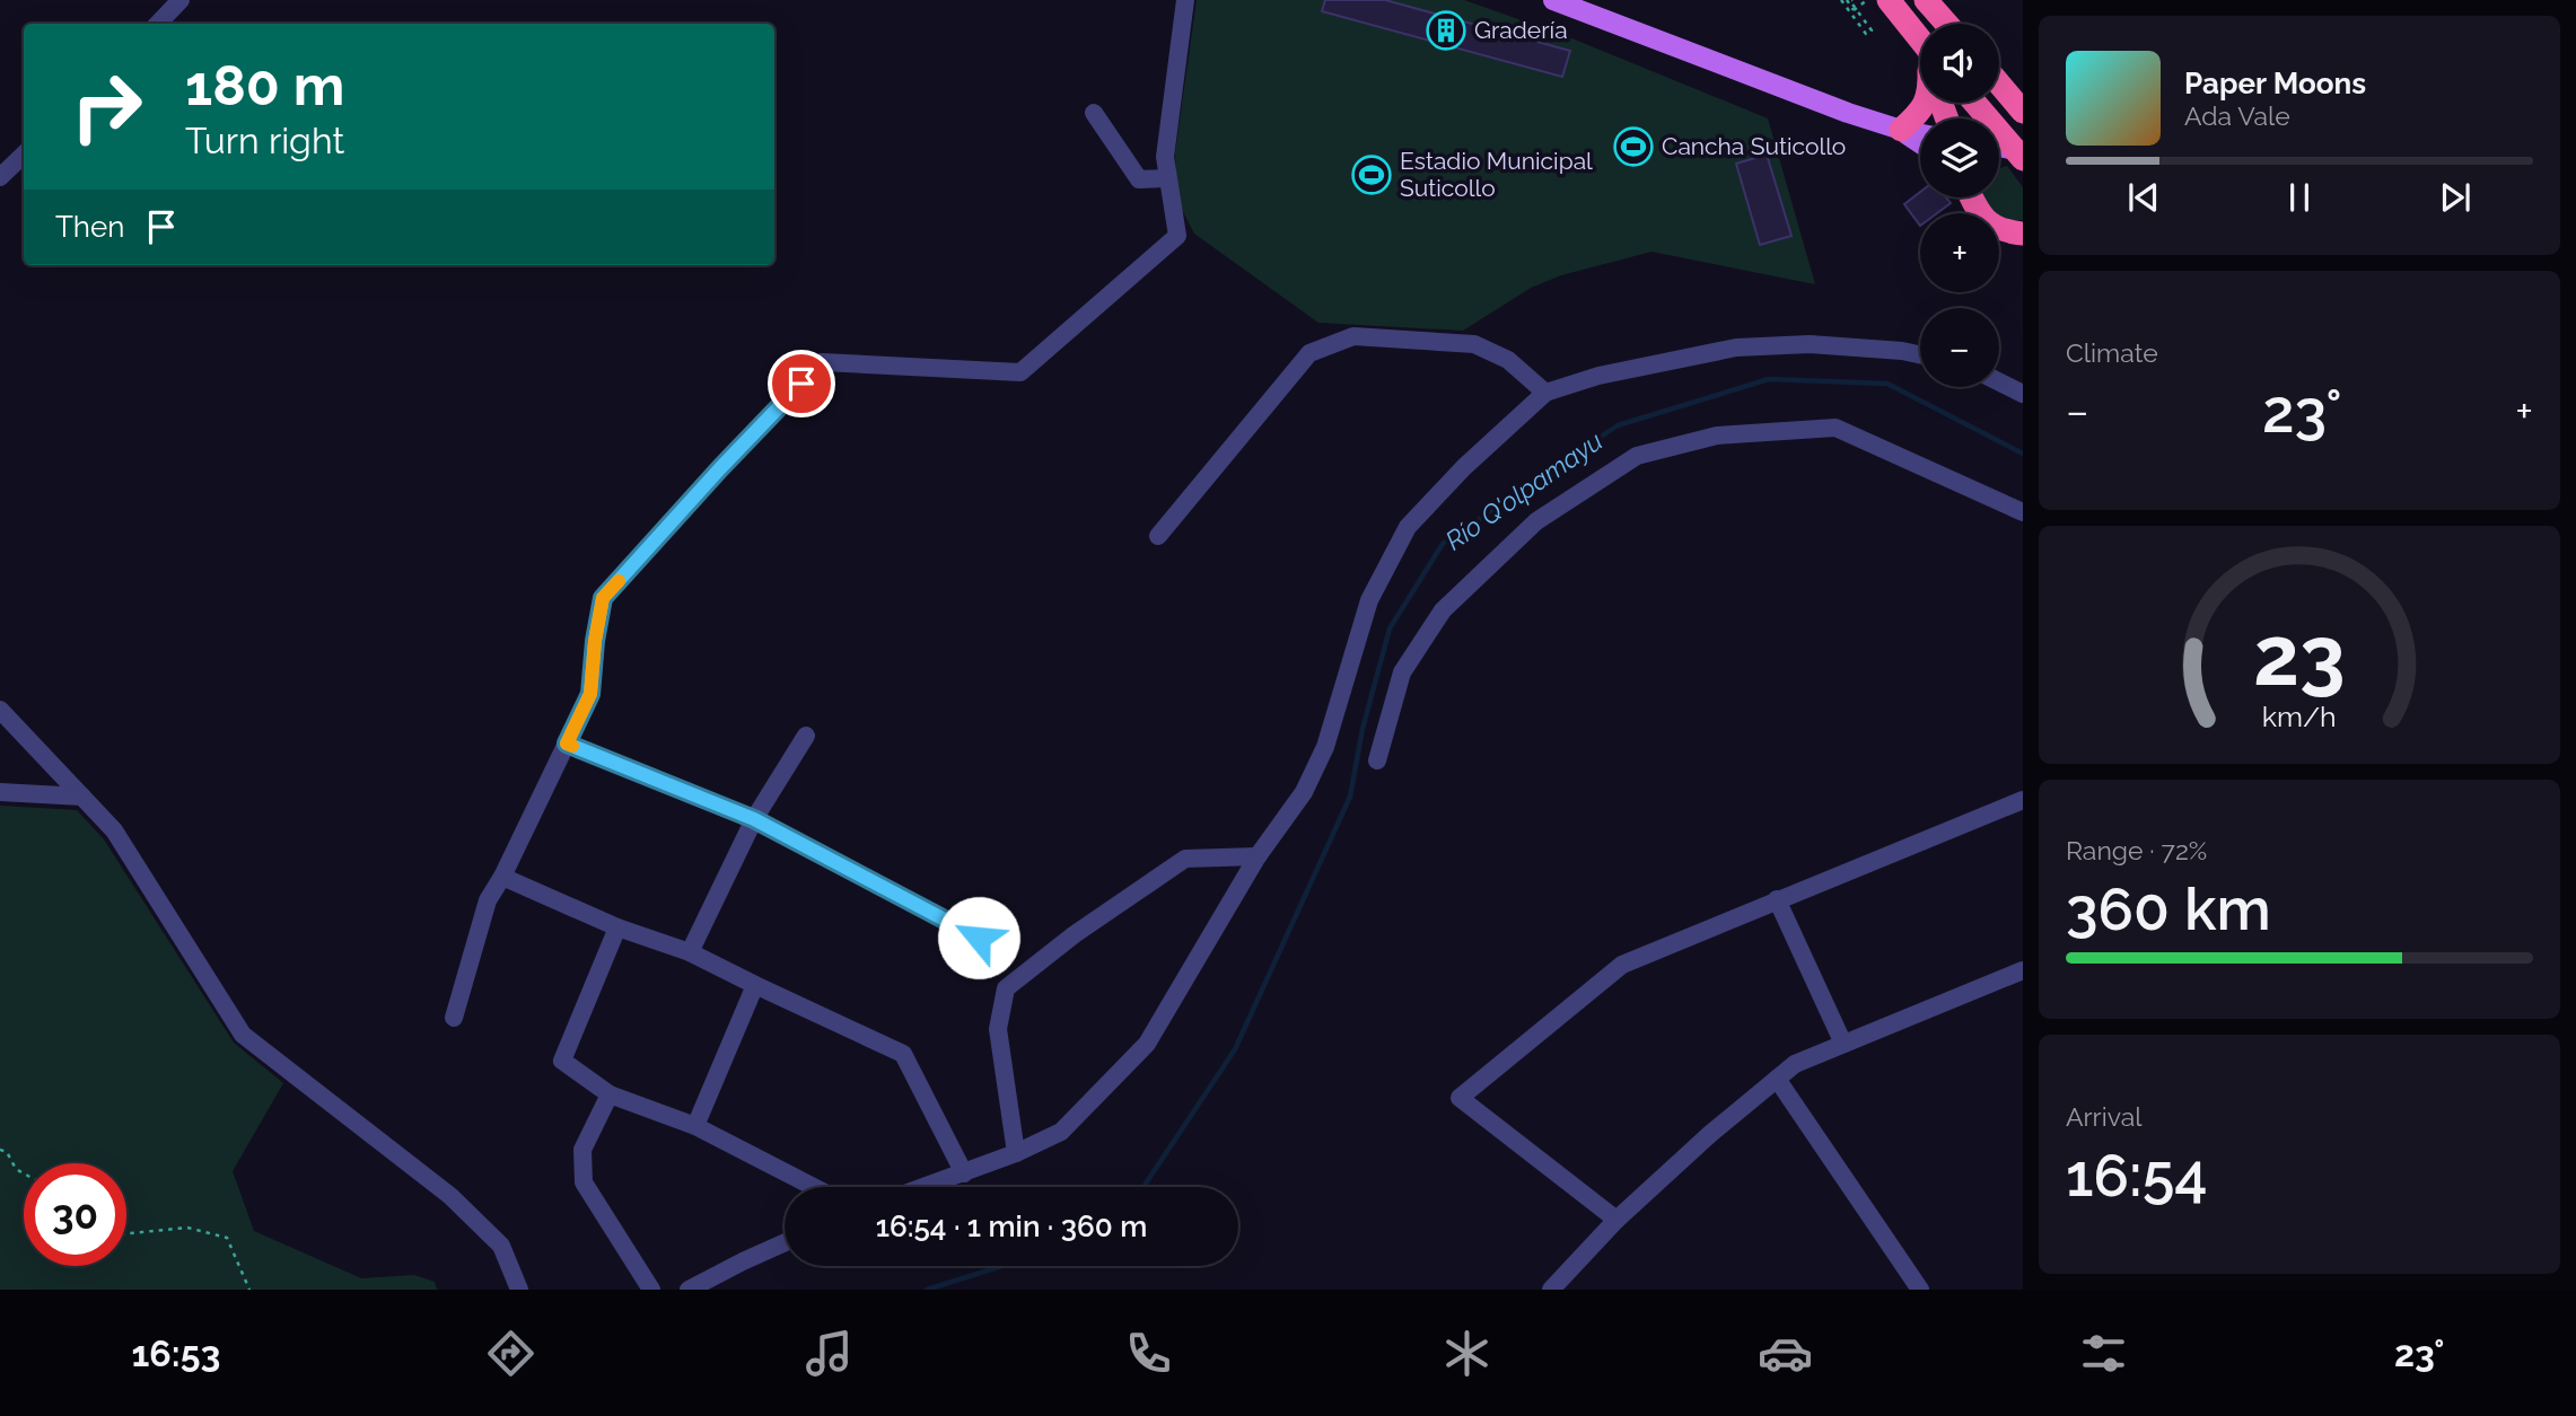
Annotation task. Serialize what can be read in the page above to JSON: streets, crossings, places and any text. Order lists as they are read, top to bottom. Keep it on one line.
{"water":["Río Q'olpamayu"],"places":{"building":["Gradería"],"sports":["Cancha Suticollo","Estadio Municipal Suticollo"]},"page":{"map_buttons":["+","−"],"turn":["180 m","Turn right"],"song":["Paper Moons","Ada Vale"],"then":"Then","tile":["Climate",["Range · 72%","360 km"],["Arrival","16:54"]],"heat":["−","23°","+"],"limit":"30","trip":"16:54 · 1 min · 360 m","tabs":["16:53","23°"],"gauge":["23","km/h"]}}
